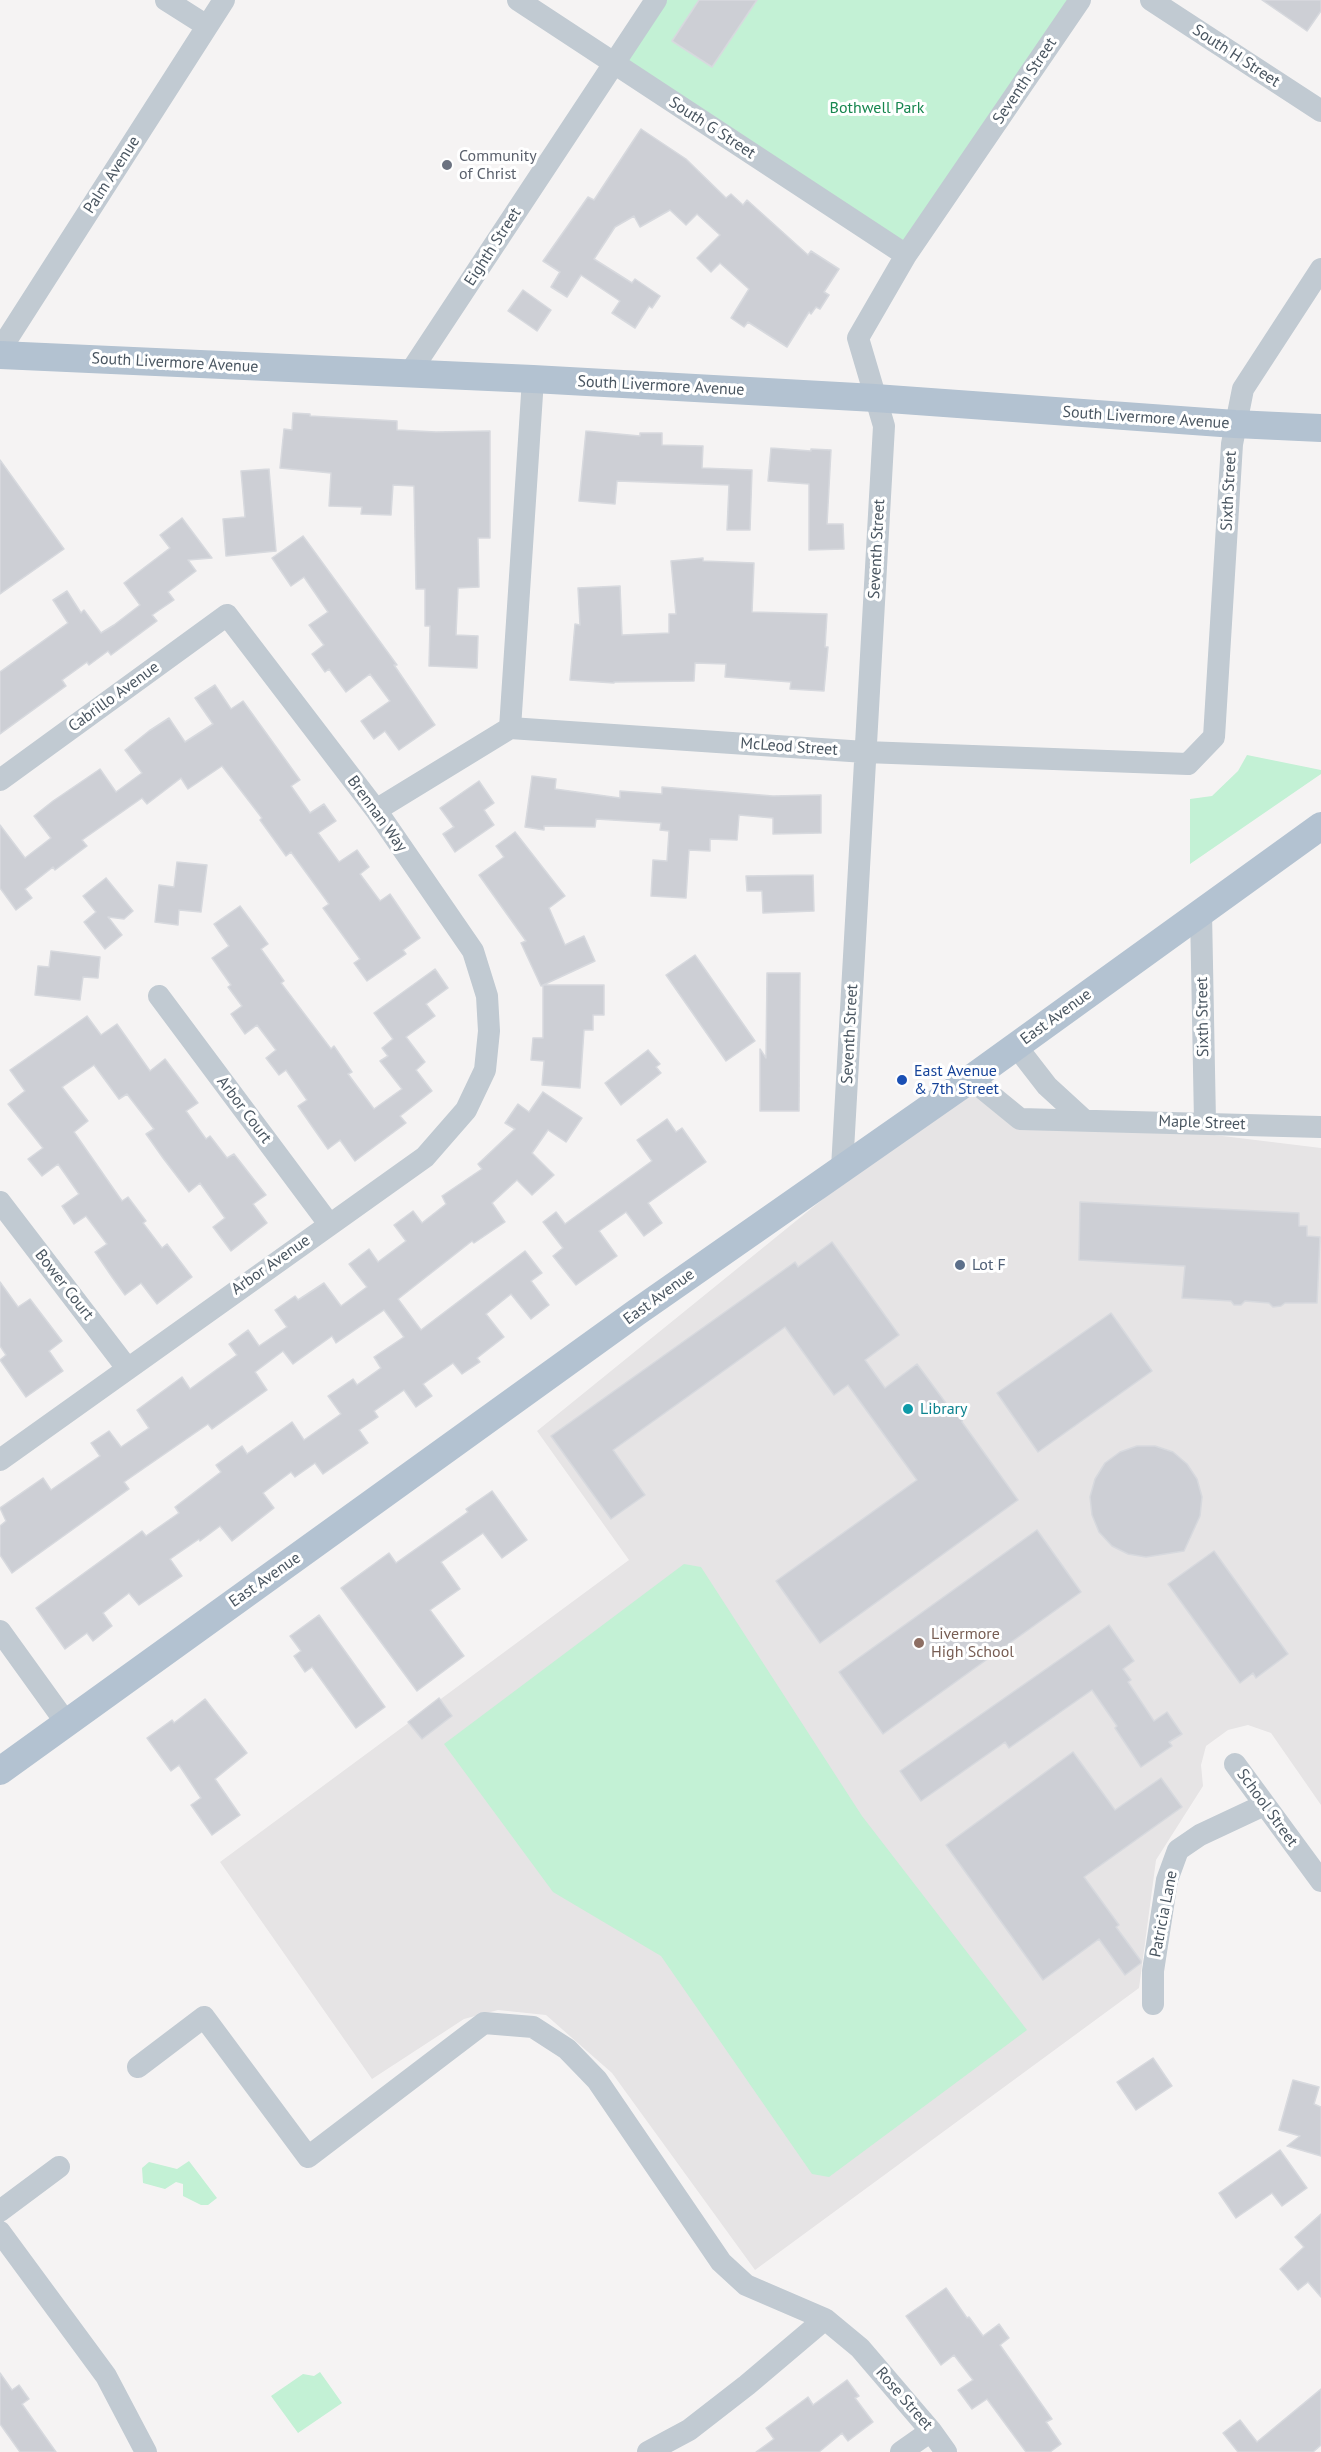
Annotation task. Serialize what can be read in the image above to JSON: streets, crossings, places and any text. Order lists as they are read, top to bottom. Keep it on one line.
{"streets":{"main road":["South Livermore Avenue","East Avenue"],"street":["South H Street","Seventh Street","South G Street","Palm Avenue","Eighth Street","Sixth Street","Cabrillo Avenue","McLeod Street","Brennan Way","Arbor Court","Maple Street","Arbor Avenue","Bower Court","School Street","Patricia Lane","Rose Street"]},"crossings":[["Seventh Street","South G Street"],["Seventh Street","South Livermore Avenue"],["Seventh Street","McLeod Street"],["Seventh Street","East Avenue"],["South G Street","Eighth Street"],["Eighth Street","South Livermore Avenue"],["South Livermore Avenue","Sixth Street"],["Sixth Street","McLeod Street"],["Sixth Street","East Avenue"],["Sixth Street","Maple Street"],["Cabrillo Avenue","Brennan Way"],["Brennan Way","Arbor Avenue"],["East Avenue","Maple Street"],["Arbor Court","Arbor Avenue"],["Arbor Avenue","Bower Court"],["School Street","Patricia Lane"]],"parks":["Bothwell Park"],"places":["Community of Christ","East Avenue & 7th Street","Lot F","Library","Livermore High School"]}
